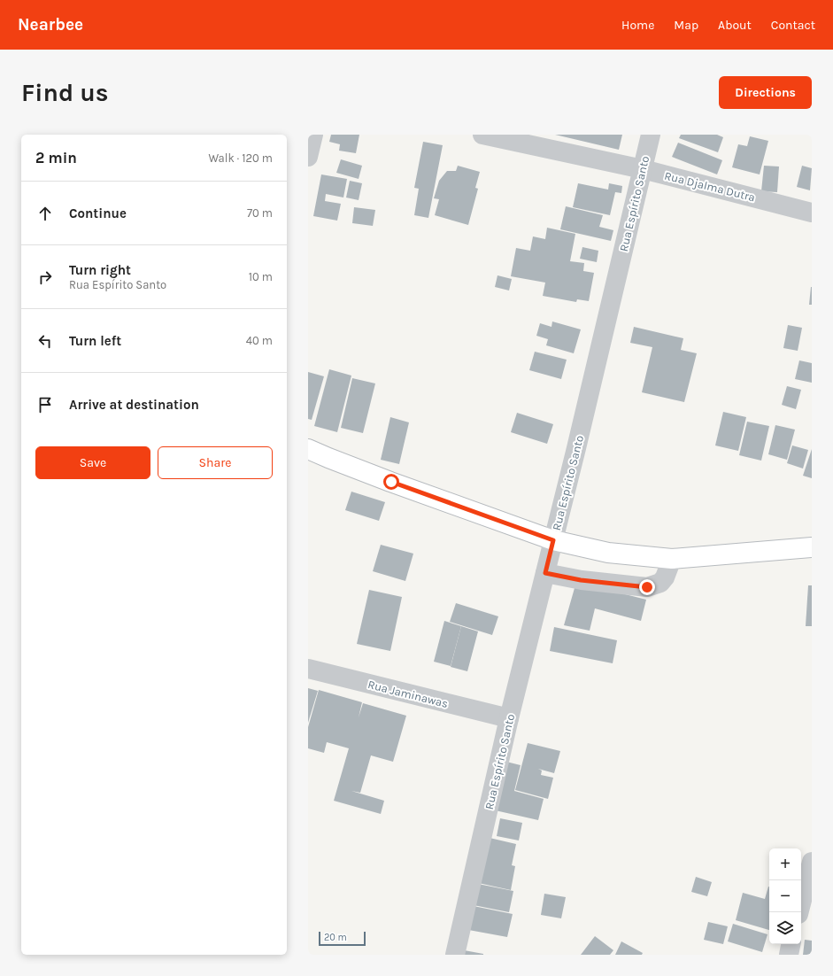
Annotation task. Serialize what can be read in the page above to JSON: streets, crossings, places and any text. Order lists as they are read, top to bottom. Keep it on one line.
{"streets":{"street":["Rua Djalma Dutra","Rua Espírito Santo","Rua Jaminawas"]},"crossings":[["Rua Djalma Dutra","Rua Espírito Santo"],["Rua Espírito Santo","Rua Jaminawas"]],"scale_bar":"20 m","page":{"header":"Nearbee","nav":["Home","Map","About","Contact"],"buttons":["Directions",["Save","Share"]],"title":"Find us","heading":["2 min","Walk · 120 m"],"list":[["Continue","70 m"],["Turn right","Rua Espírito Santo","10 m"],["Turn left","40 m"],"Arrive at destination"],"map_buttons":["+","−"],"scale":"20 m"}}
